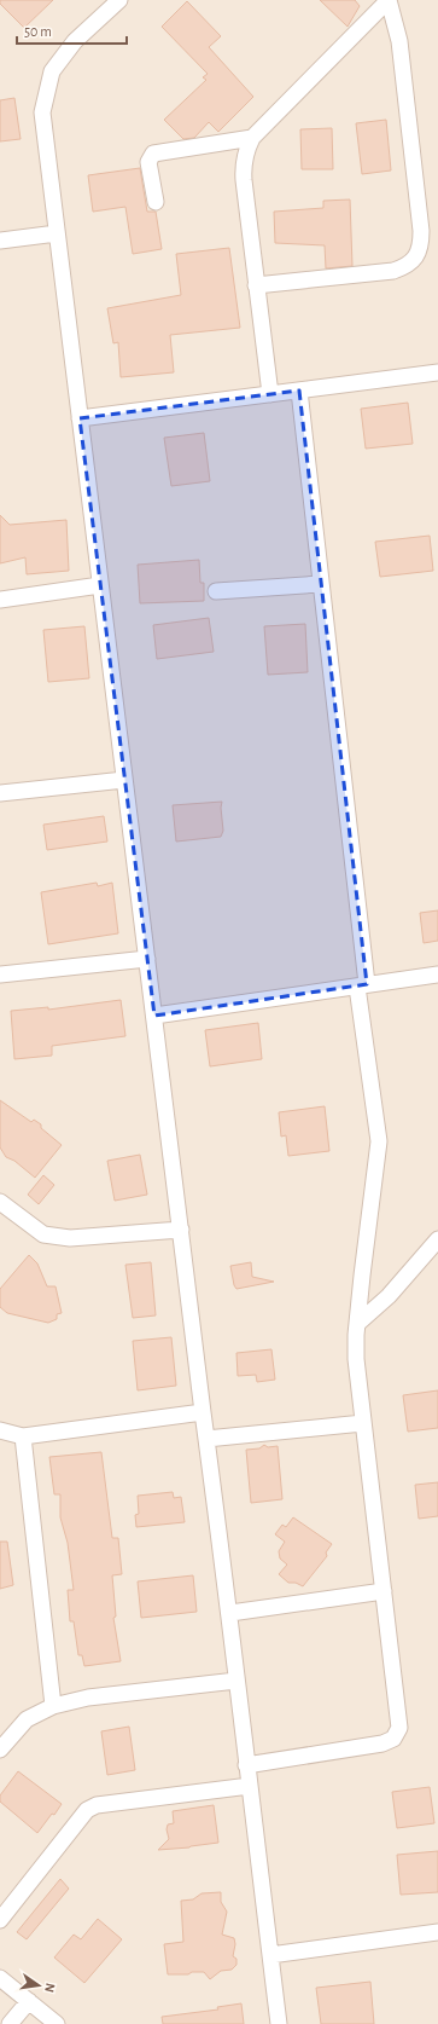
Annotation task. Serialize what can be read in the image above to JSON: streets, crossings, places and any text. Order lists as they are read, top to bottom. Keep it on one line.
{"scale_bar":"50 m","north":"right"}
